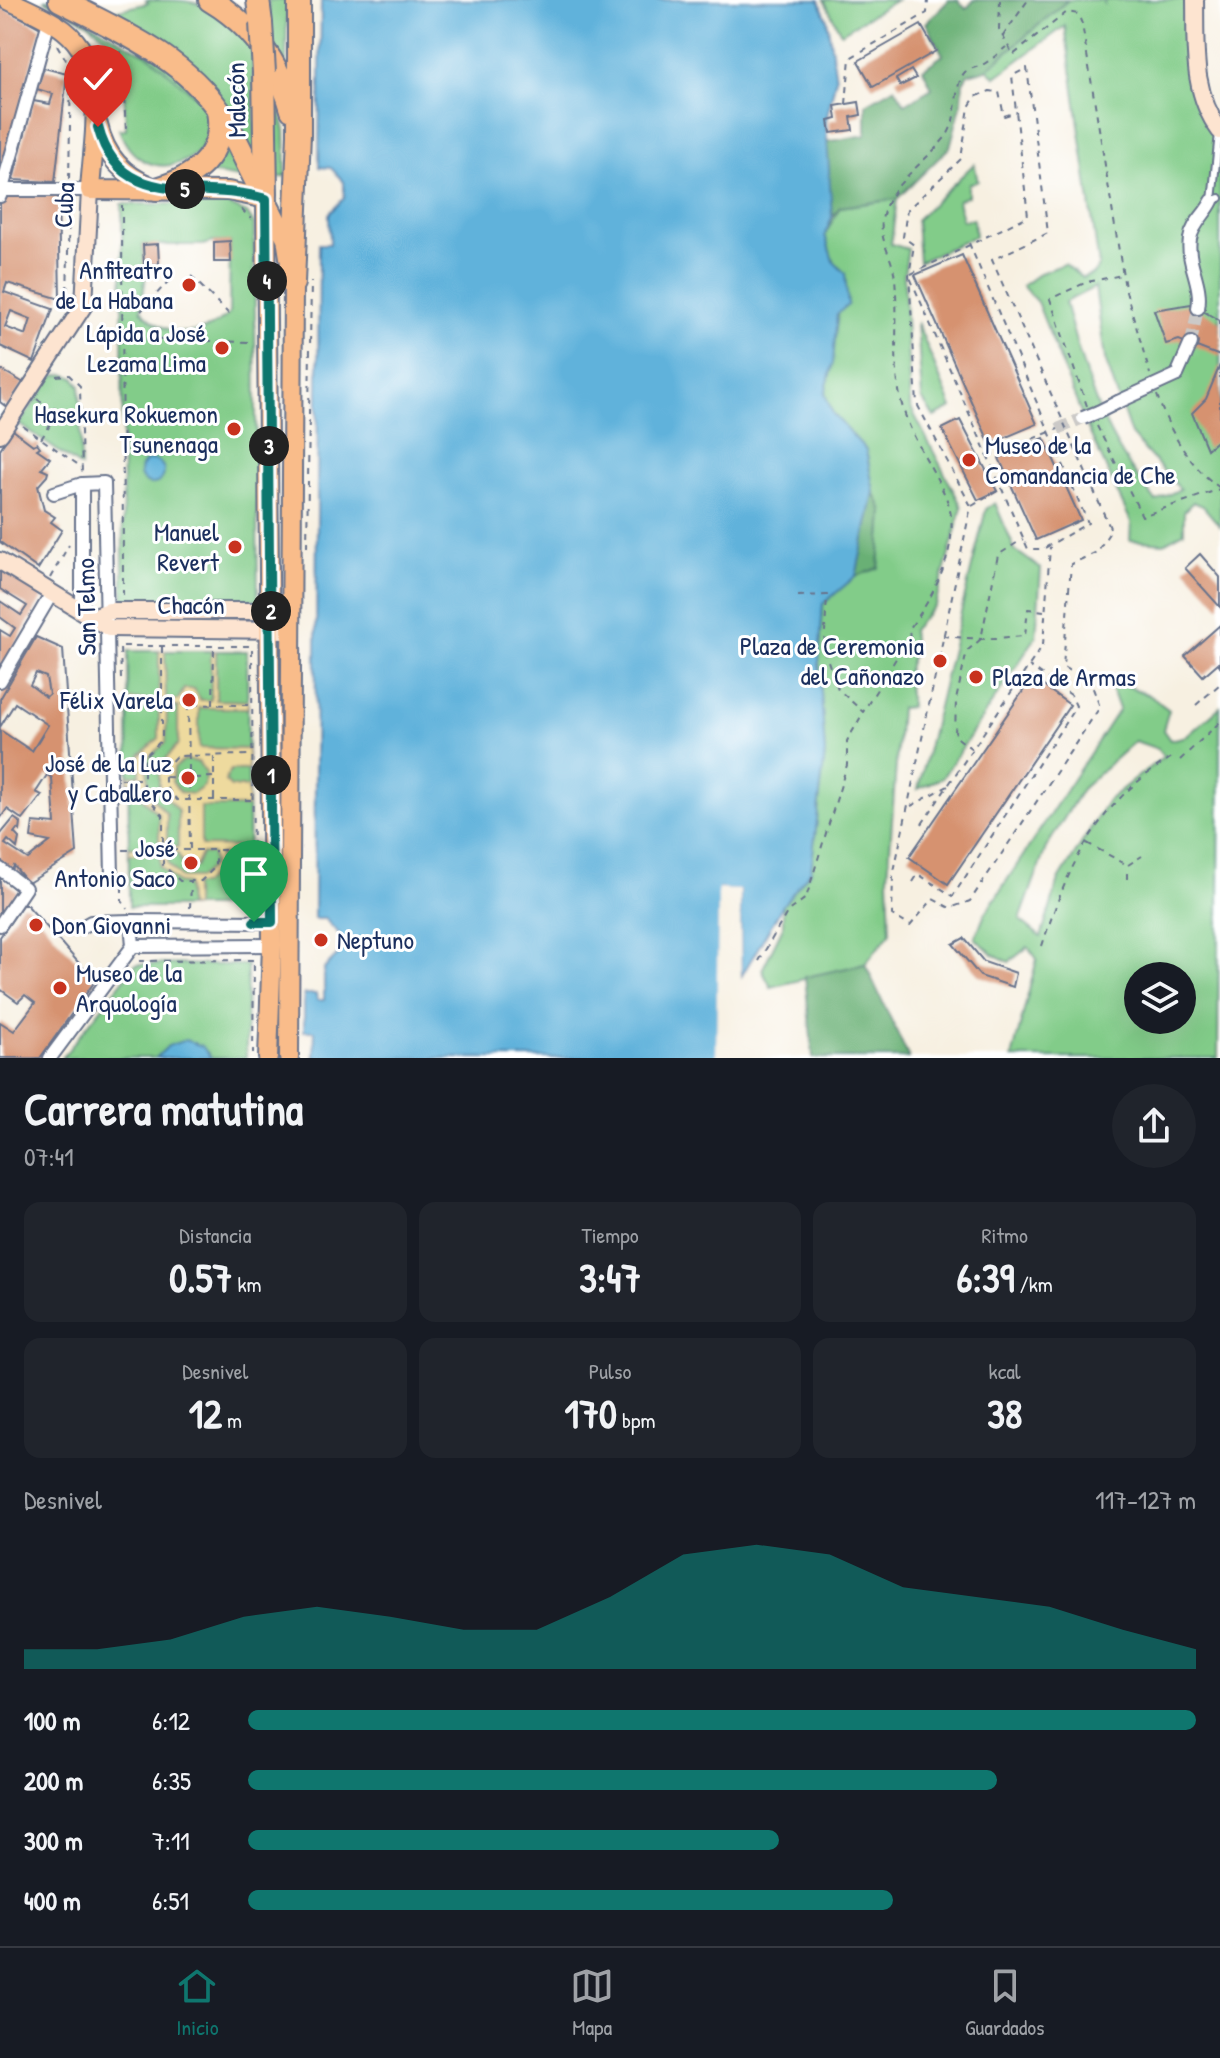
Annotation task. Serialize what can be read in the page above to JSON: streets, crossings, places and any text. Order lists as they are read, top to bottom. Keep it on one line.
{"streets":{"highway":["Malecón"],"main road":["Cuba"],"street":["Chacón","San Telmo"]},"crossings":[["Chacón","San Telmo"]],"places":["Anfiteatro de La Habana","Lápida a José Lezama Lima","Hasekura Rokuemon Tsunenaga","Museo de la Comandancia de Che","Manuel Revert","Plaza de Ceremonia del Cañonazo","Plaza de Armas","Félix Varela","José de la Luz y Caballero","José Antonio Saco","Don Giovanni","Neptuno","Museo de la Arquología"],"page":{"pins":["5","4","3","2","1"],"heading":["Carrera matutina","07:41"],"stats":[["Distancia","0.57 km"],["Tiempo","3:47"],["Ritmo","6:39 /km"],["Desnivel","12 m"],["Pulso","170 bpm"],["kcal","38"]],"chart":["Desnivel","117–127 m"],"list":[{"name":"100 m","note":"6:12"},{"name":"200 m","note":"6:35"},{"name":"300 m","note":"7:11"},{"name":"400 m","note":"6:51"}],"tabs":["Inicio","Mapa","Guardados"]}}
